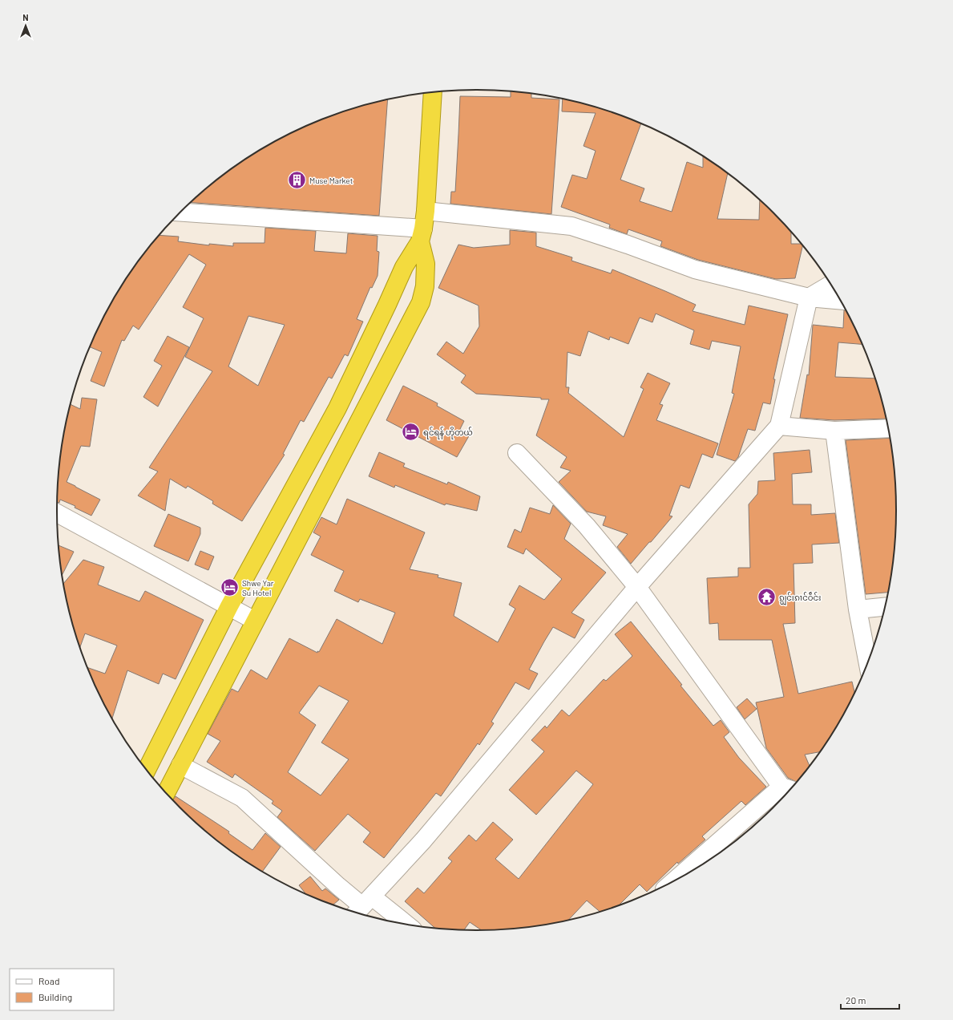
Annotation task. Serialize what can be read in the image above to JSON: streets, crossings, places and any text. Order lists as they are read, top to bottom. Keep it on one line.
{"places":{"building":["Muse Market"],"hotel":["ရင်ရန် ဟိုတယ်","Shwe Yar Su Hotel"],"temple":["ၵျွင်းၵၢင်ဝဵင်း"]},"legend":["Road","Building"],"scale_bar":"20 m","north":"top"}
